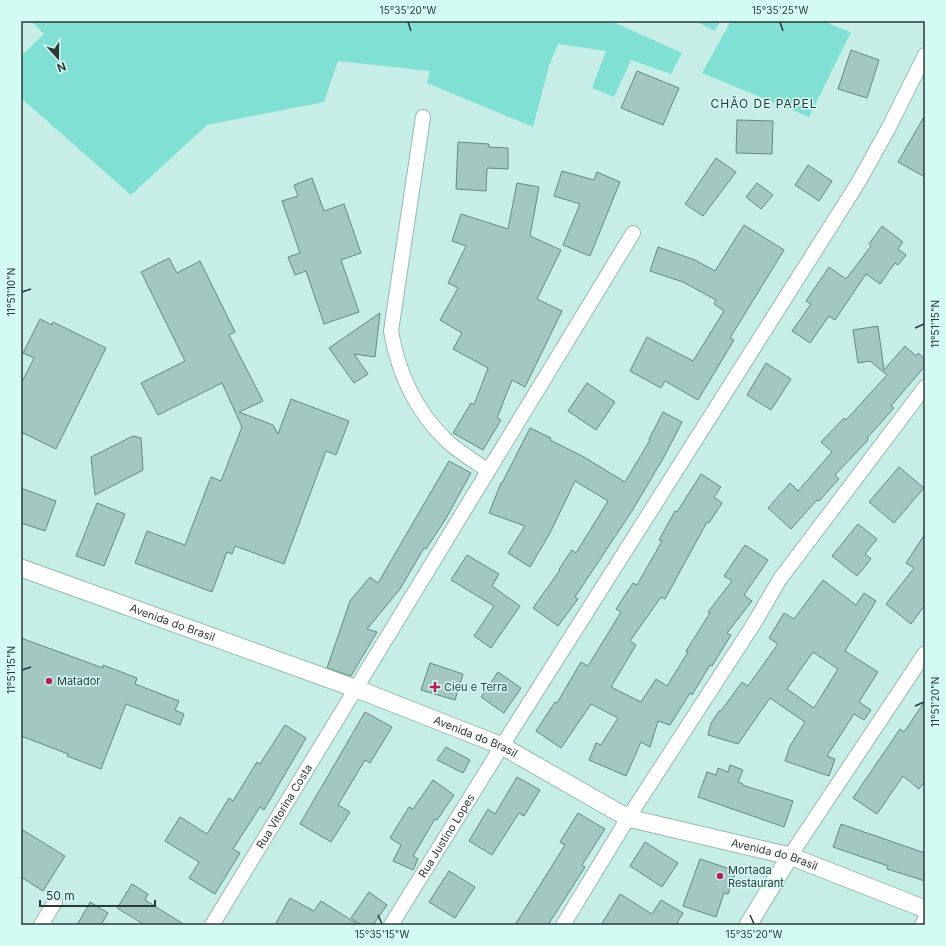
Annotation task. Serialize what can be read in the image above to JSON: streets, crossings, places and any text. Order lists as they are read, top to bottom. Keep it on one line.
{"streets":{"street":["Avenida do Brasil","Rua Vitorina Costa","Rua Justino Lopes"]},"crossings":[["Avenida do Brasil","Rua Vitorina Costa"],["Avenida do Brasil","Rua Justino Lopes"]],"districts":["CHÃO DE PAPEL"],"places":{"other":["Matador","Mortada Restaurant"],"health":["Cieu e Terra"]},"scale_bar":"50 m","north":"bottom","coordinates":["15°35'20\"W","15°35'25\"W","11°51'10\"N","11°51'15\"N","11°51'20\"N","15°35'15\"W"]}
